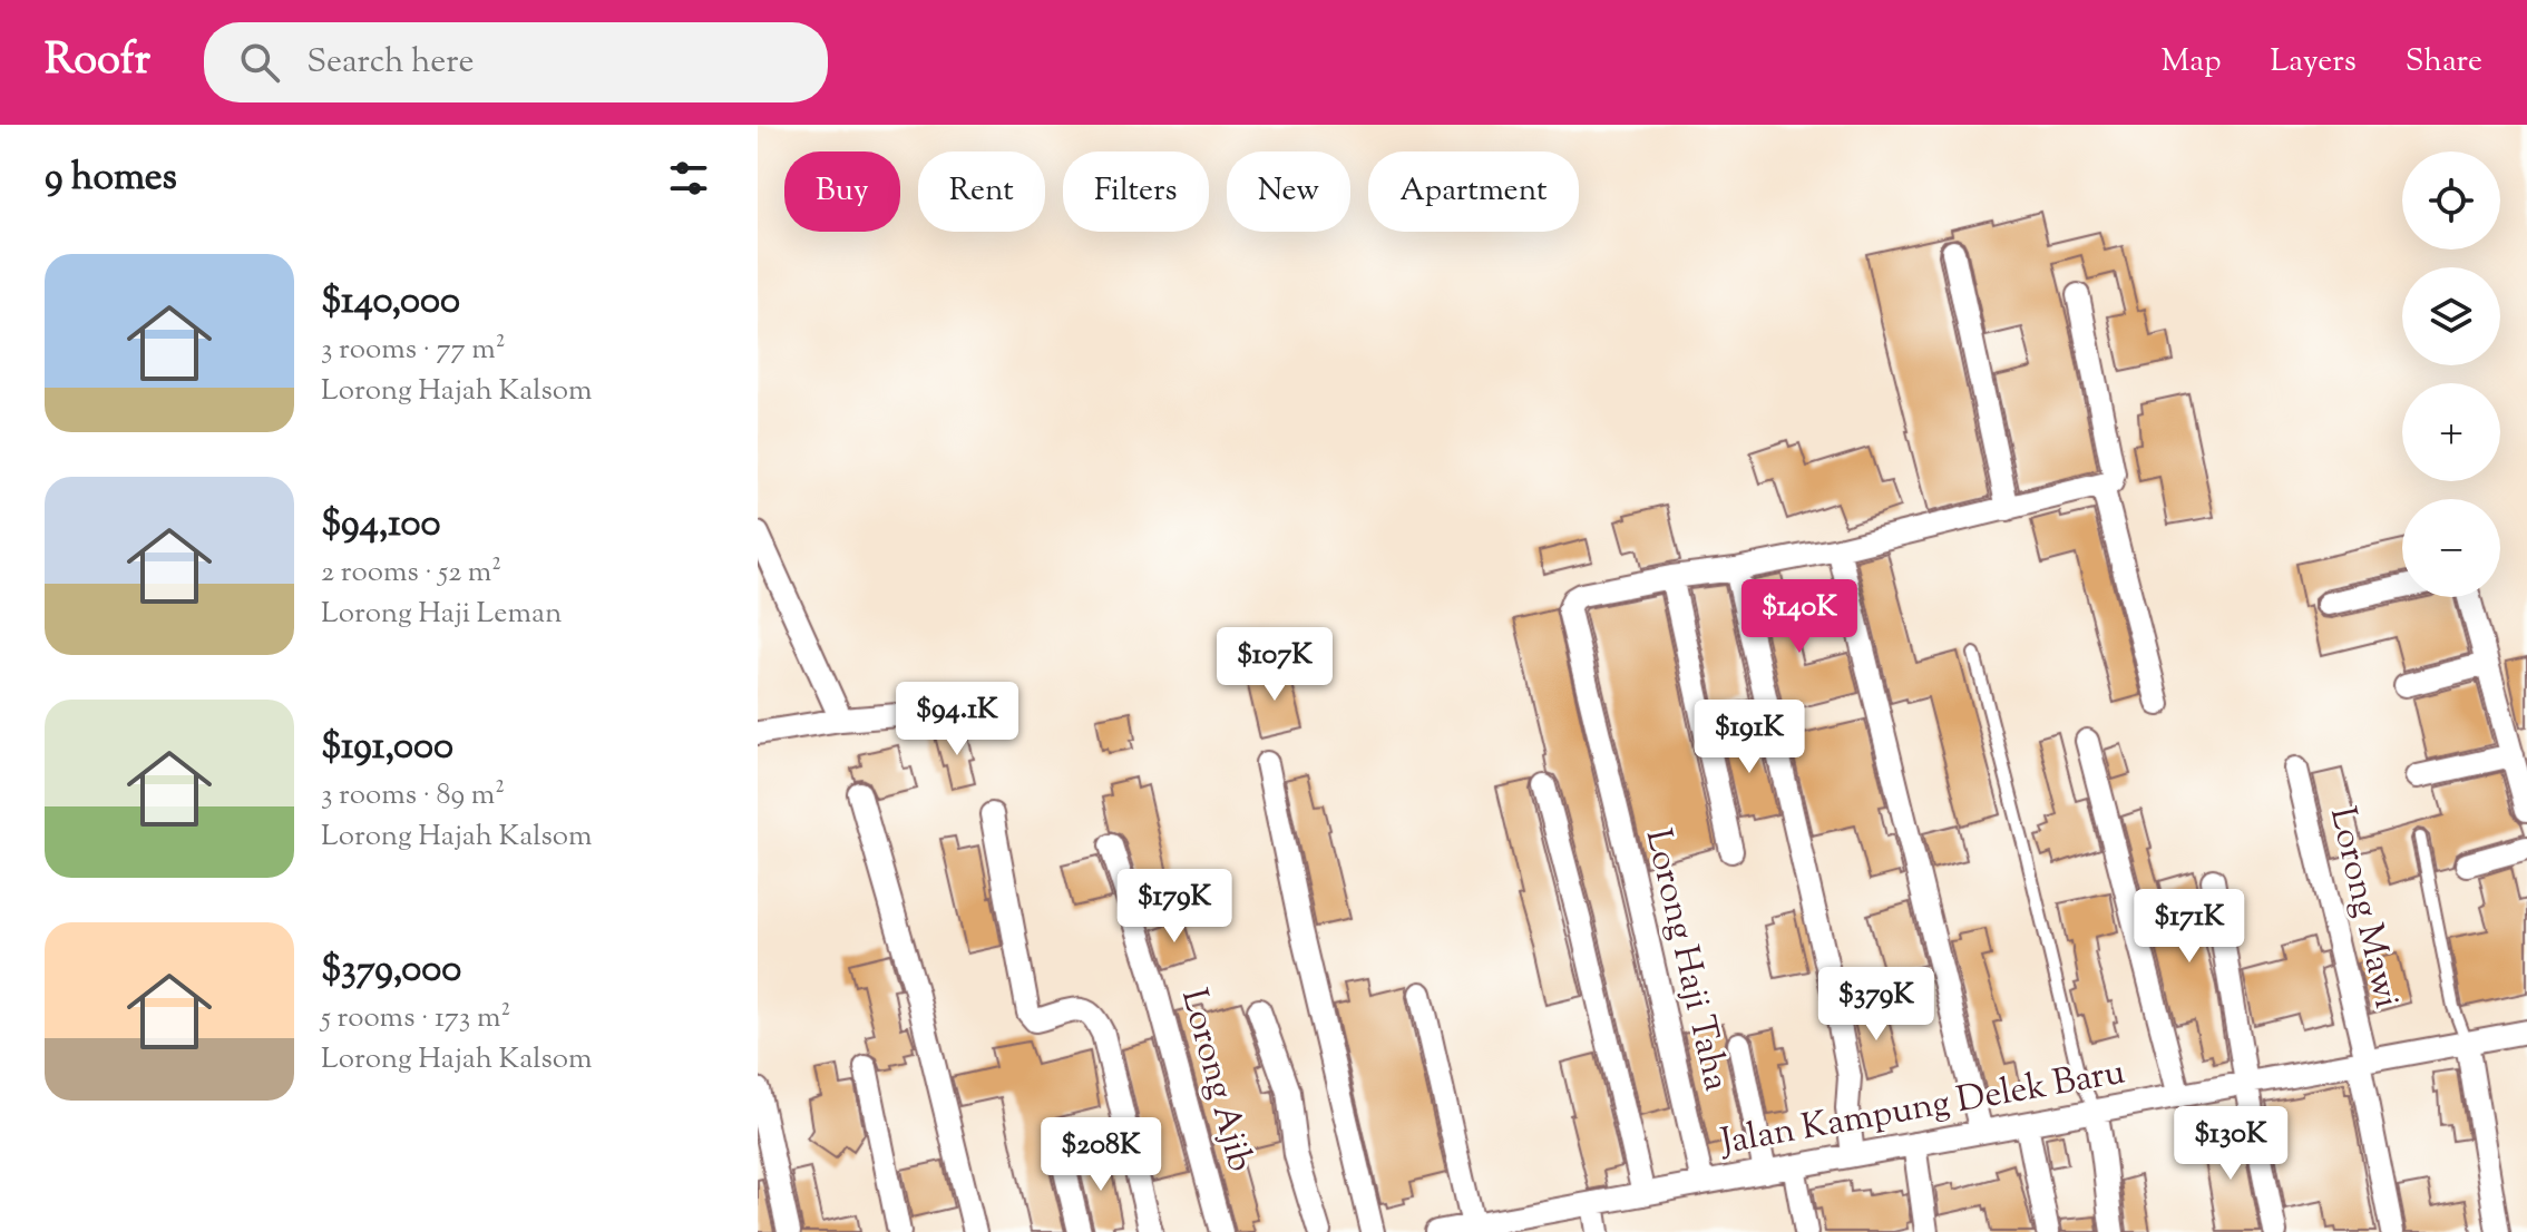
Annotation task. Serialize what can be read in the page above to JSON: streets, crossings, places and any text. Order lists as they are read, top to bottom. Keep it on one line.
{"streets":{"street":["Lorong Mawi","Lorong Haji Taha","Lorong Ajib","Jalan Kampung Delek Baru"]},"crossings":[["Lorong Mawi","Jalan Kampung Delek Baru"],["Lorong Haji Taha","Jalan Kampung Delek Baru"]],"page":{"header":"Roofr","search":"Search here","nav":["Map","Layers","Share"],"heading":"9 homes","map_buttons":["+","−"],"chip":["Buy","Rent","Filters","New","Apartment"],"list":[{"name":"$140,000","note":"3 rooms · 77 m² · Lorong Hajah Kalsom"},{"name":"$94,100","note":"2 rooms · 52 m² · Lorong Haji Leman"},{"name":"$191,000","note":"3 rooms · 89 m² · Lorong Hajah Kalsom"},{"name":"$379,000","note":"5 rooms · 173 m² · Lorong Hajah Kalsom"}],"price":["$140K","$107K","$94.1K","$191K","$179K","$171K","$379K","$130K","$208K"]}}
